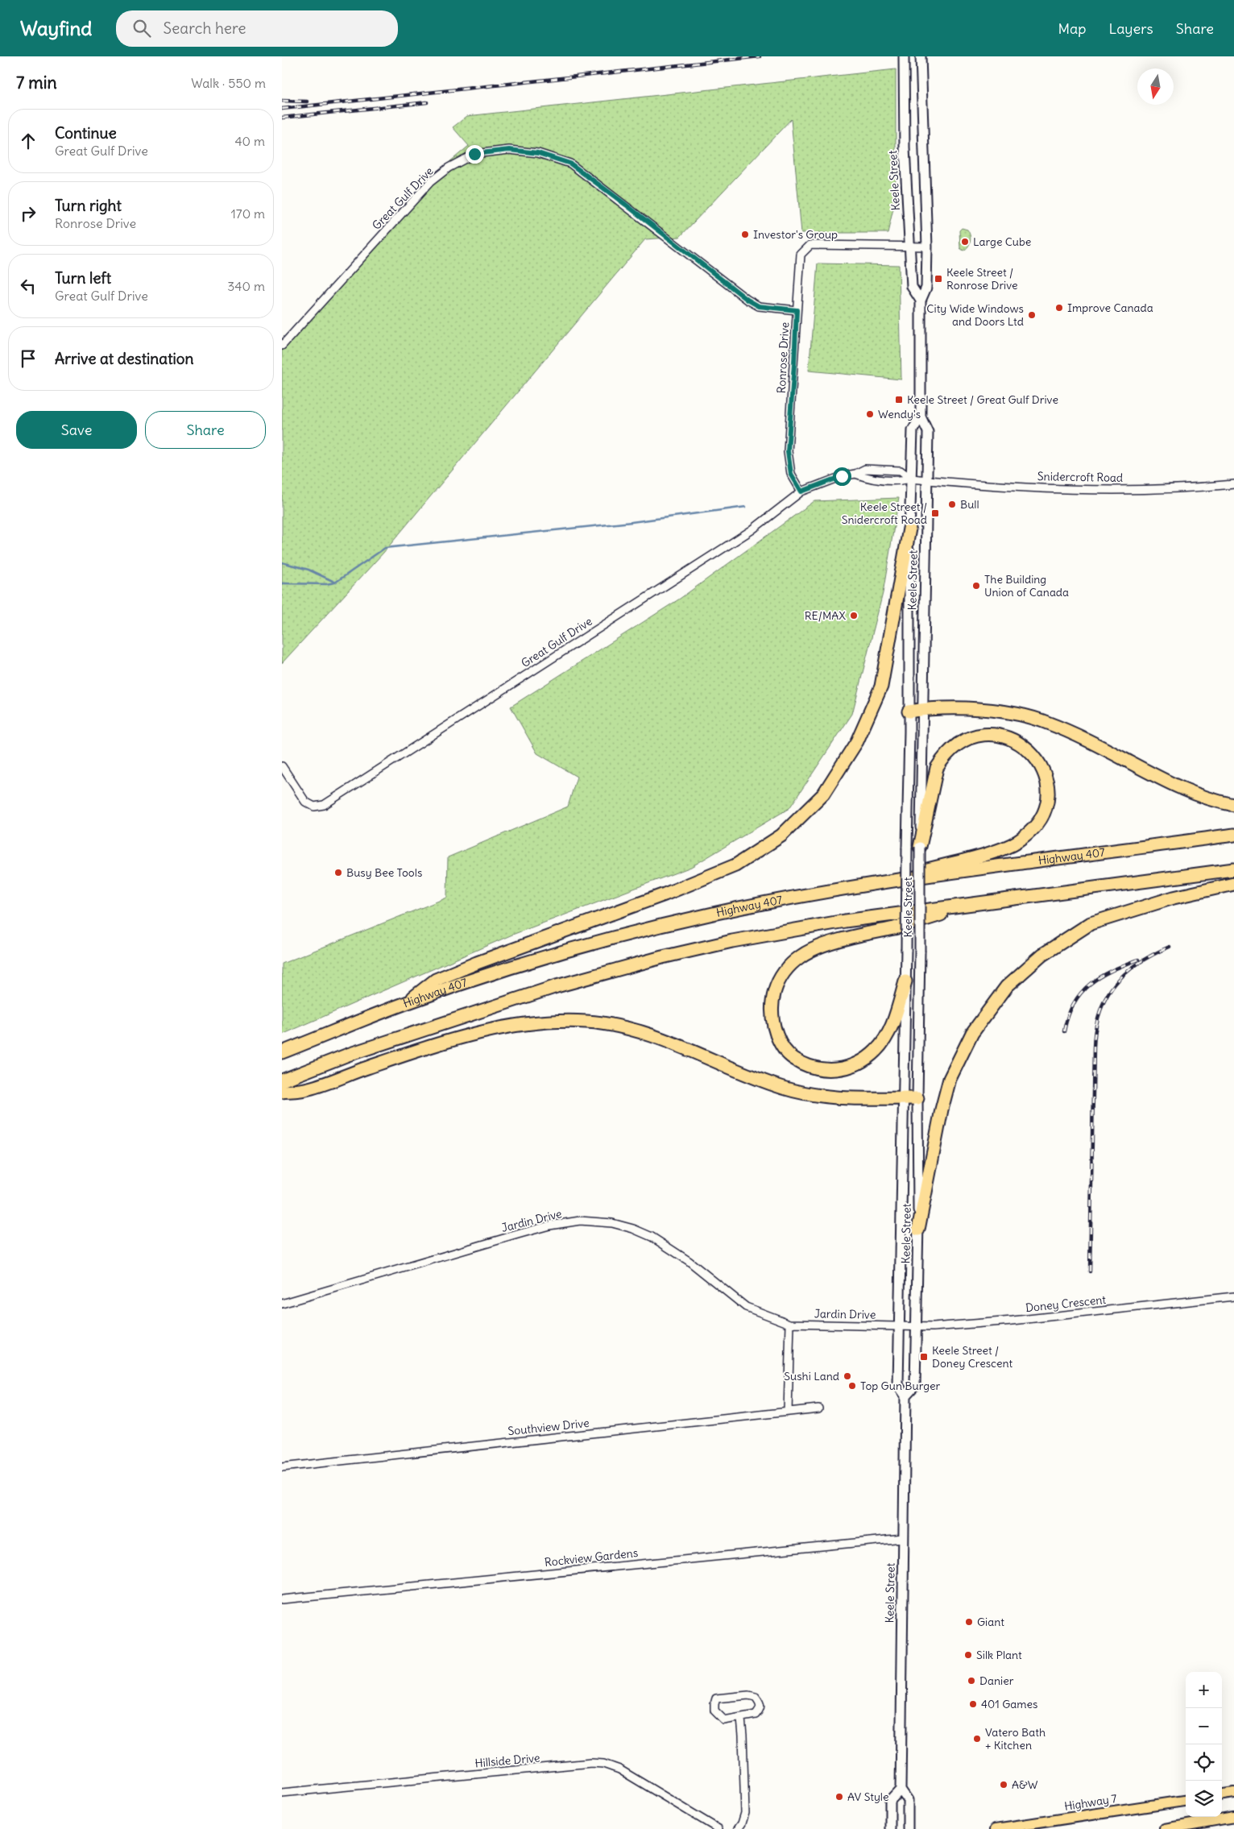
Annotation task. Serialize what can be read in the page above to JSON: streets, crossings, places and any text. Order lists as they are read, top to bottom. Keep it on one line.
{"streets":{"highway":["Highway 407"],"main road":["Keele Street","Highway 7"],"street":["Great Gulf Drive","Ronrose Drive","Snidercroft Road","Jardin Drive","Doney Crescent","Southview Drive","Rockview Gardens","Hillside Drive"]},"crossings":[["Keele Street","Great Gulf Drive"],["Keele Street","Ronrose Drive"],["Keele Street","Snidercroft Road"],["Keele Street","Jardin Drive"],["Keele Street","Doney Crescent"],["Keele Street","Rockview Gardens"],["Great Gulf Drive","Ronrose Drive"],["Great Gulf Drive","Snidercroft Road"],["Jardin Drive","Doney Crescent"]],"places":{"other":["Investor's Group","Large Cube","Improve Canada","City Wide Windows and Doors Ltd","Wendy's","Bull","The Building Union of Canada","RE/MAX","Busy Bee Tools","Sushi Land","Top Gun Burger","Giant","Silk Plant","Danier","401 Games","Vatero Bath + Kitchen","A&W","AV Style"],"transit":["Keele Street / Ronrose Drive","Keele Street / Great Gulf Drive","Keele Street / Snidercroft Road","Keele Street / Doney Crescent"]},"north":"bottom","page":{"header":"Wayfind","search":"Search here","nav":["Map","Layers","Share"],"heading":["7 min","Walk · 550 m"],"list":[["Continue","Great Gulf Drive","40 m"],["Turn right","Ronrose Drive","170 m"],["Turn left","Great Gulf Drive","340 m"],"Arrive at destination"],"buttons":["Save","Share"],"map_buttons":["+","−"]}}
